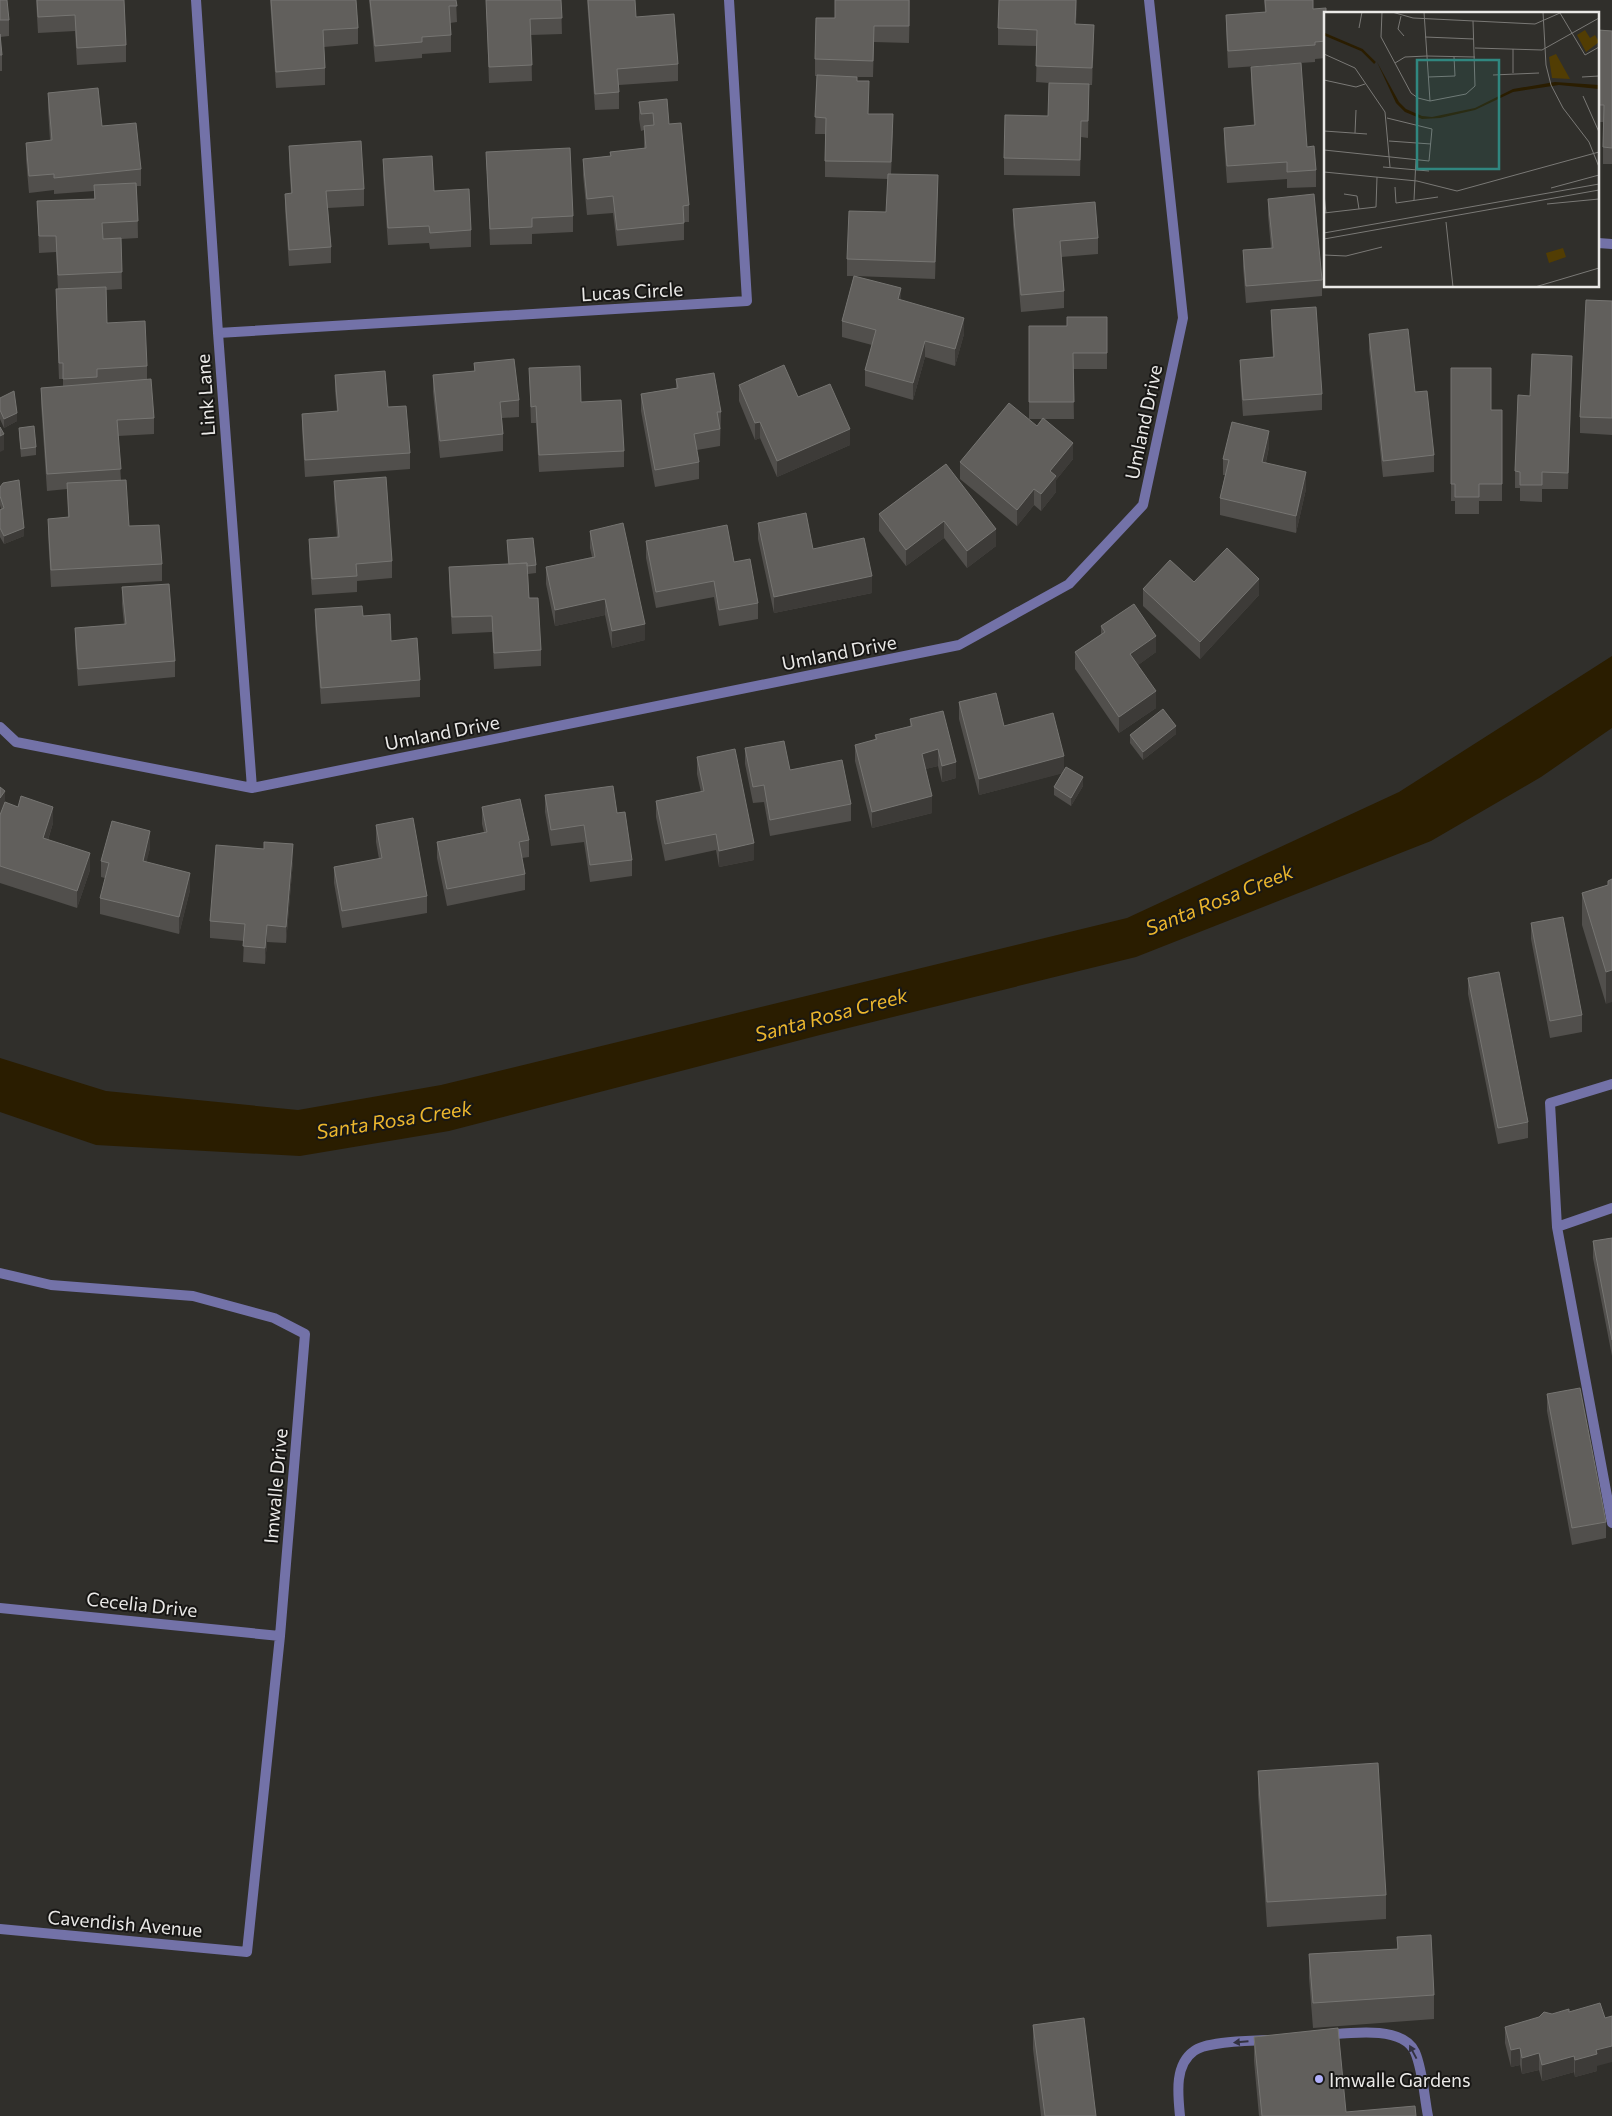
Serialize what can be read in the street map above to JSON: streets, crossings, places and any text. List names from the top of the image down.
{
  "streets": {
    "street": [
      "Lucas Circle",
      "Link Lane",
      "Umland Drive",
      "Imwalle Drive",
      "Cecelia Drive",
      "Cavendish Avenue"
    ]
  },
  "crossings": [
    ["Lucas Circle", "Link Lane"],
    ["Link Lane", "Umland Drive"],
    ["Imwalle Drive", "Cecelia Drive"],
    ["Imwalle Drive", "Cavendish Avenue"]
  ],
  "water": ["Santa Rosa Creek"],
  "places": ["Imwalle Gardens"]
}
